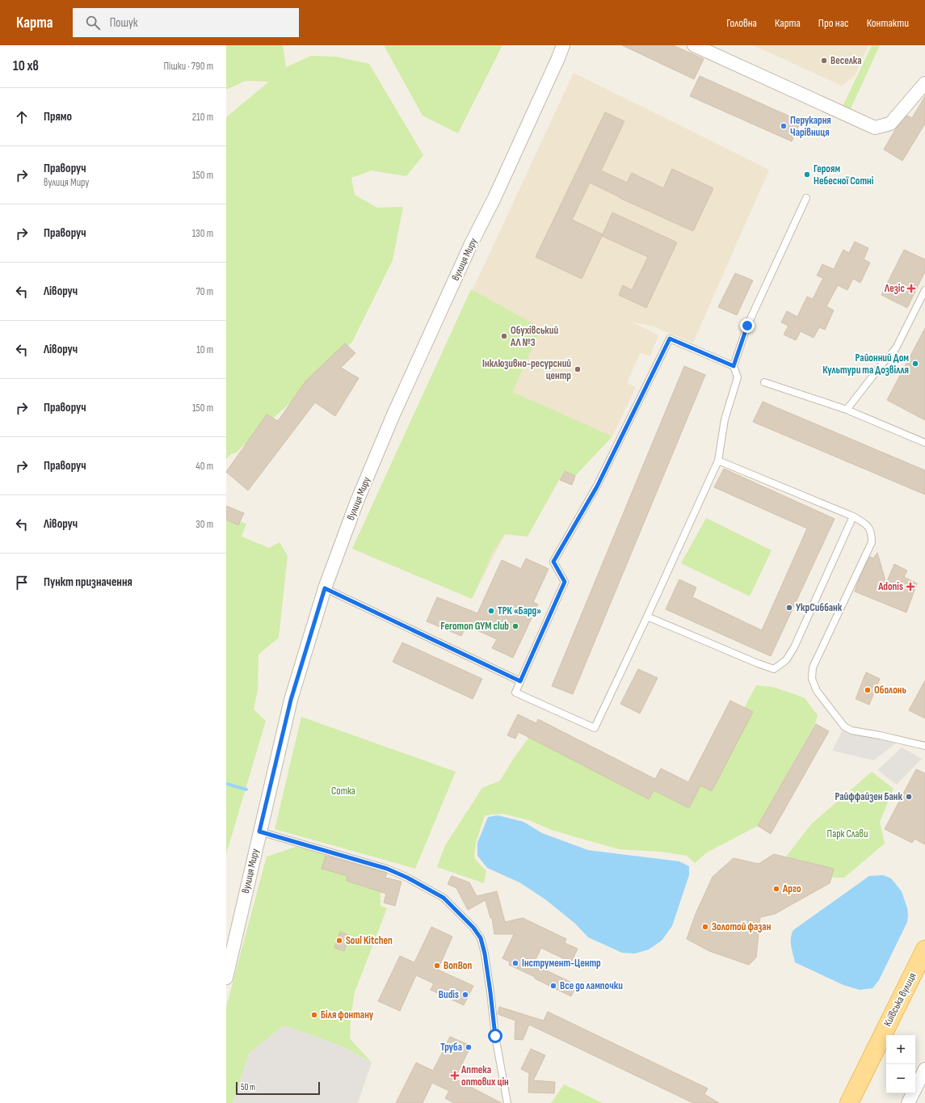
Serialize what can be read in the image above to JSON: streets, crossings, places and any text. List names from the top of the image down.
{
  "streets": {
    "main road": ["Київська вулиця"],
    "street": ["вулиця Миру"]
  },
  "parks": ["Сотка", "Парк Слави"],
  "places": {
    "other": [
      "Веселка",
      "Перукарня Чарівниця",
      "Героям Небесної Сотні",
      "Обухівський АЛ №3",
      "Районний Дом Культури та Дозвілля",
      "Інклюзивно-ресурсний центр",
      "УкрСиббанк",
      "ТРК «Бард»",
      "Feromon GYM club",
      "Оболонь",
      "Райффайзен Банк",
      "Арго",
      "Золотой фазан",
      "Soul Kitchen",
      "Інструмент-Центр",
      "BonBon",
      "Все до лампочки",
      "Budis",
      "Біля фонтану",
      "Труба"
    ],
    "health": ["Лезіс", "Adonis", "Аптека оптових цін"]
  },
  "scale_bar": "50 m",
  "page": {
    "header": "Карта",
    "search": "Пошук",
    "nav": [
      "Головна",
      "Карта",
      "Про нас",
      "Контакти"
    ],
    "heading": ["10 хв", "Пішки · 790 m"],
    "list": [
      ["Прямо", "210 m"],
      ["Праворуч", "вулиця Миру", "150 m"],
      ["Праворуч", "130 m"],
      ["Ліворуч", "70 m"],
      ["Ліворуч", "10 m"],
      ["Праворуч", "150 m"],
      ["Праворуч", "40 m"],
      ["Ліворуч", "30 m"],
      "Пункт призначення"
    ],
    "map_buttons": ["+", "−"],
    "scale": "50 m"
  }
}
